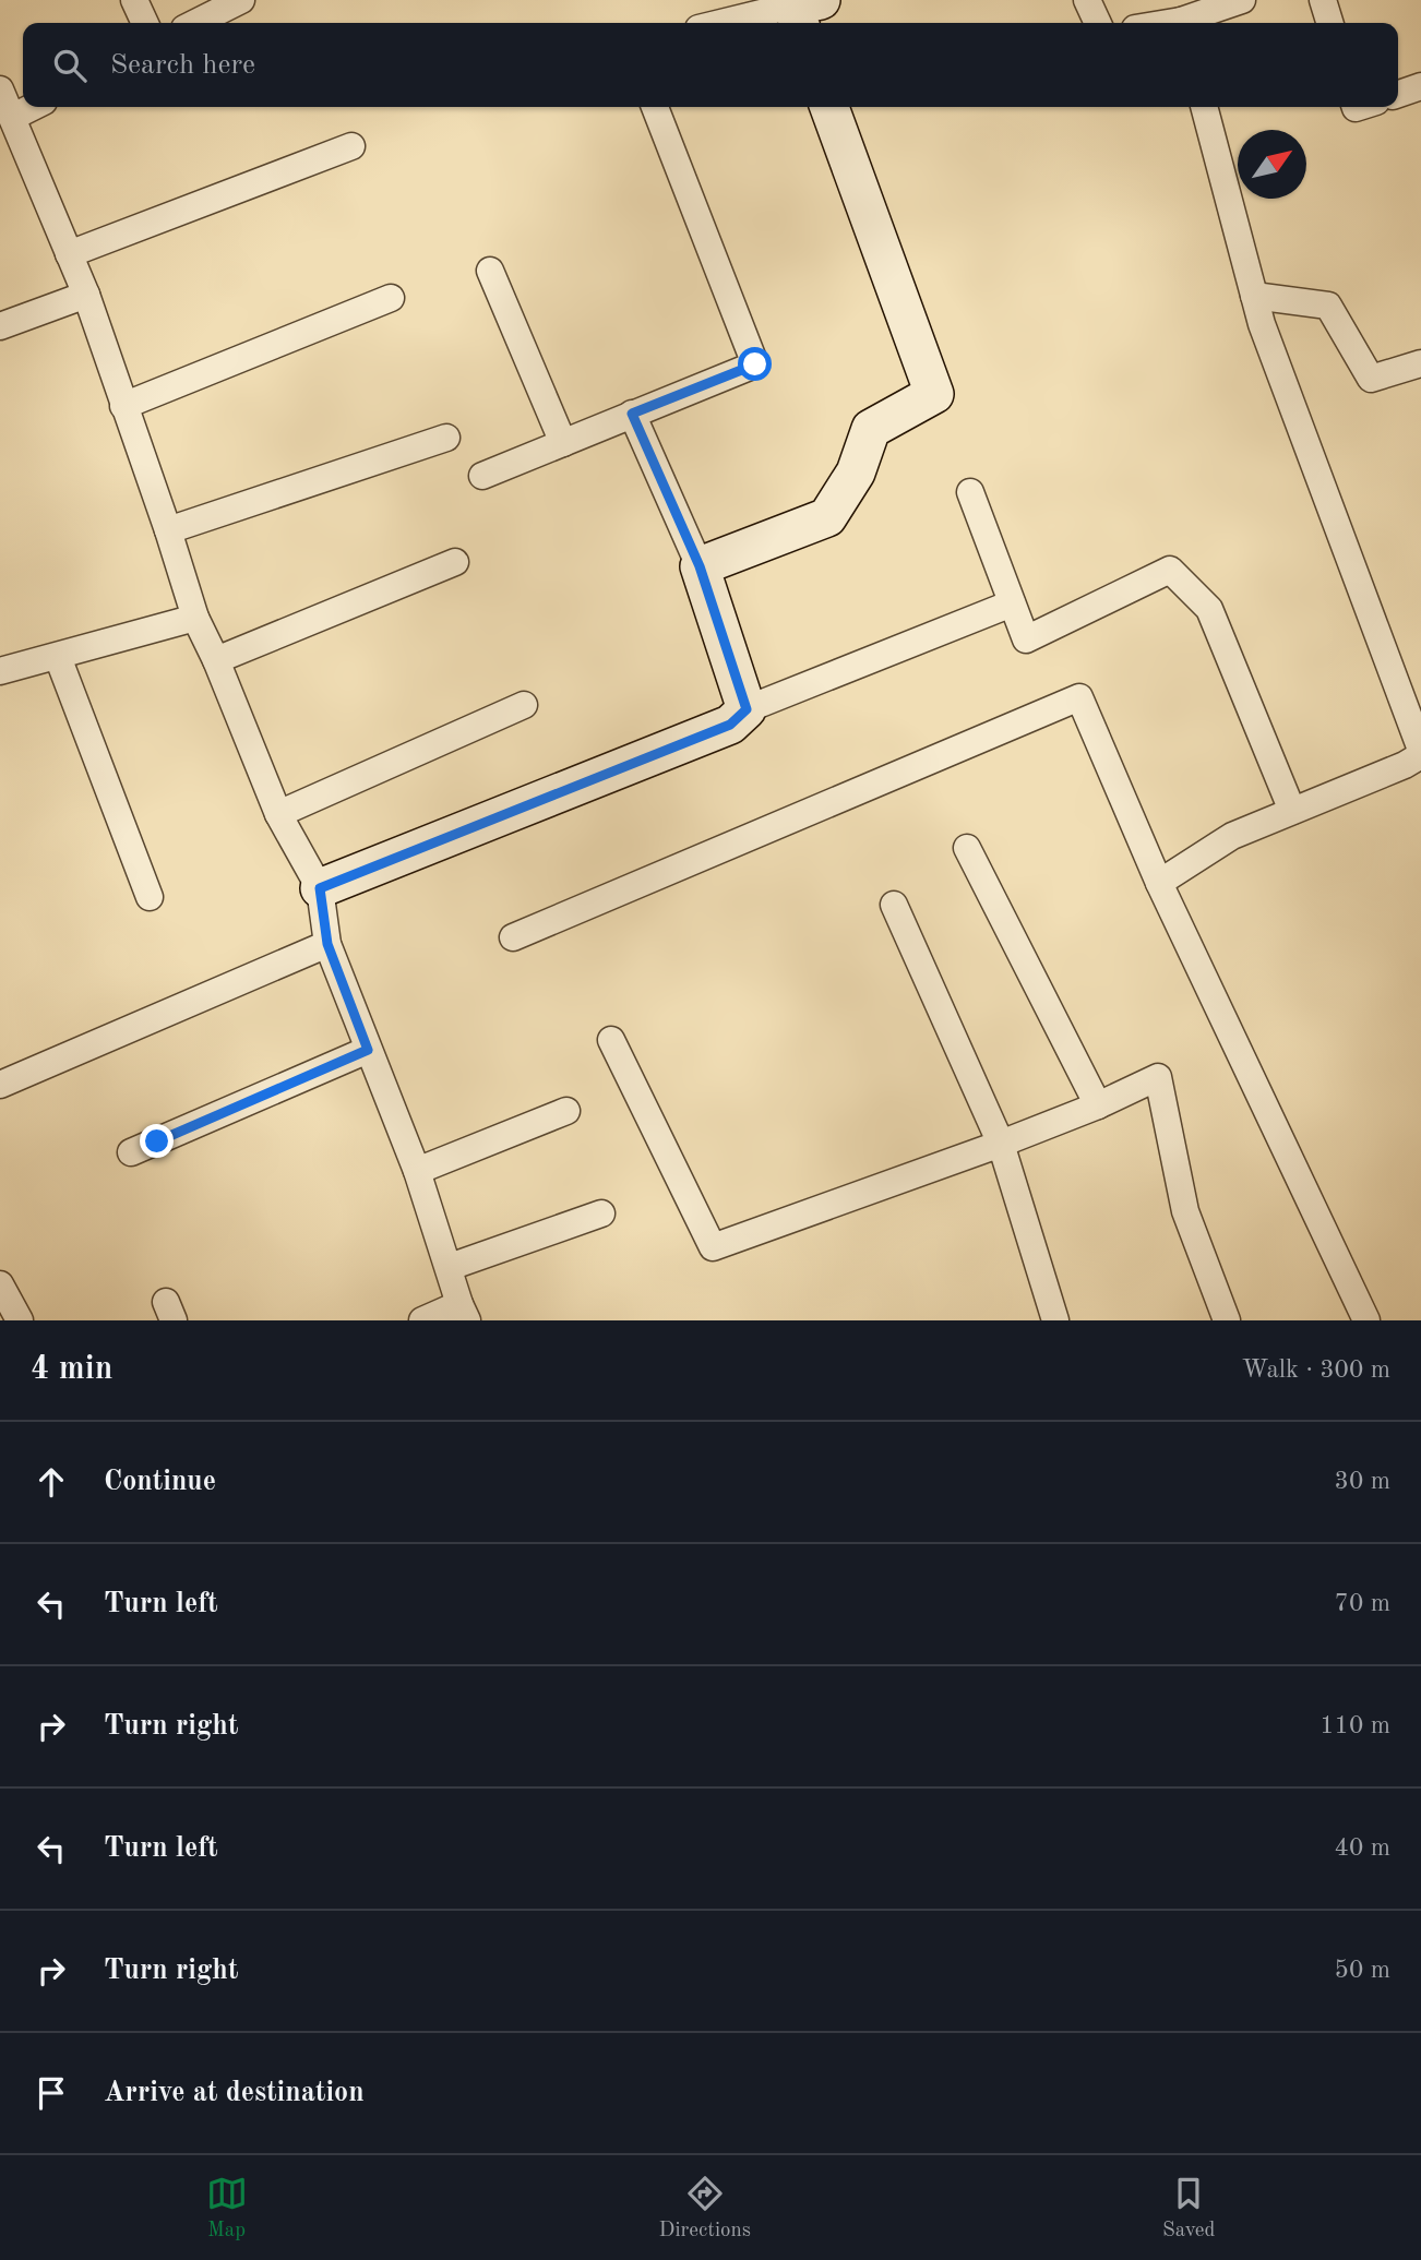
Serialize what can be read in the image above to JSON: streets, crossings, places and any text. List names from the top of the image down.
{
  "north": "top right",
  "page": {
    "search": "Search here",
    "heading": ["4 min", "Walk · 300 m"],
    "list": [
      ["Continue", "30 m"],
      ["Turn left", "70 m"],
      ["Turn right", "110 m"],
      ["Turn left", "40 m"],
      ["Turn right", "50 m"],
      "Arrive at destination"
    ],
    "nav": ["Map", "Directions", "Saved"]
  }
}
